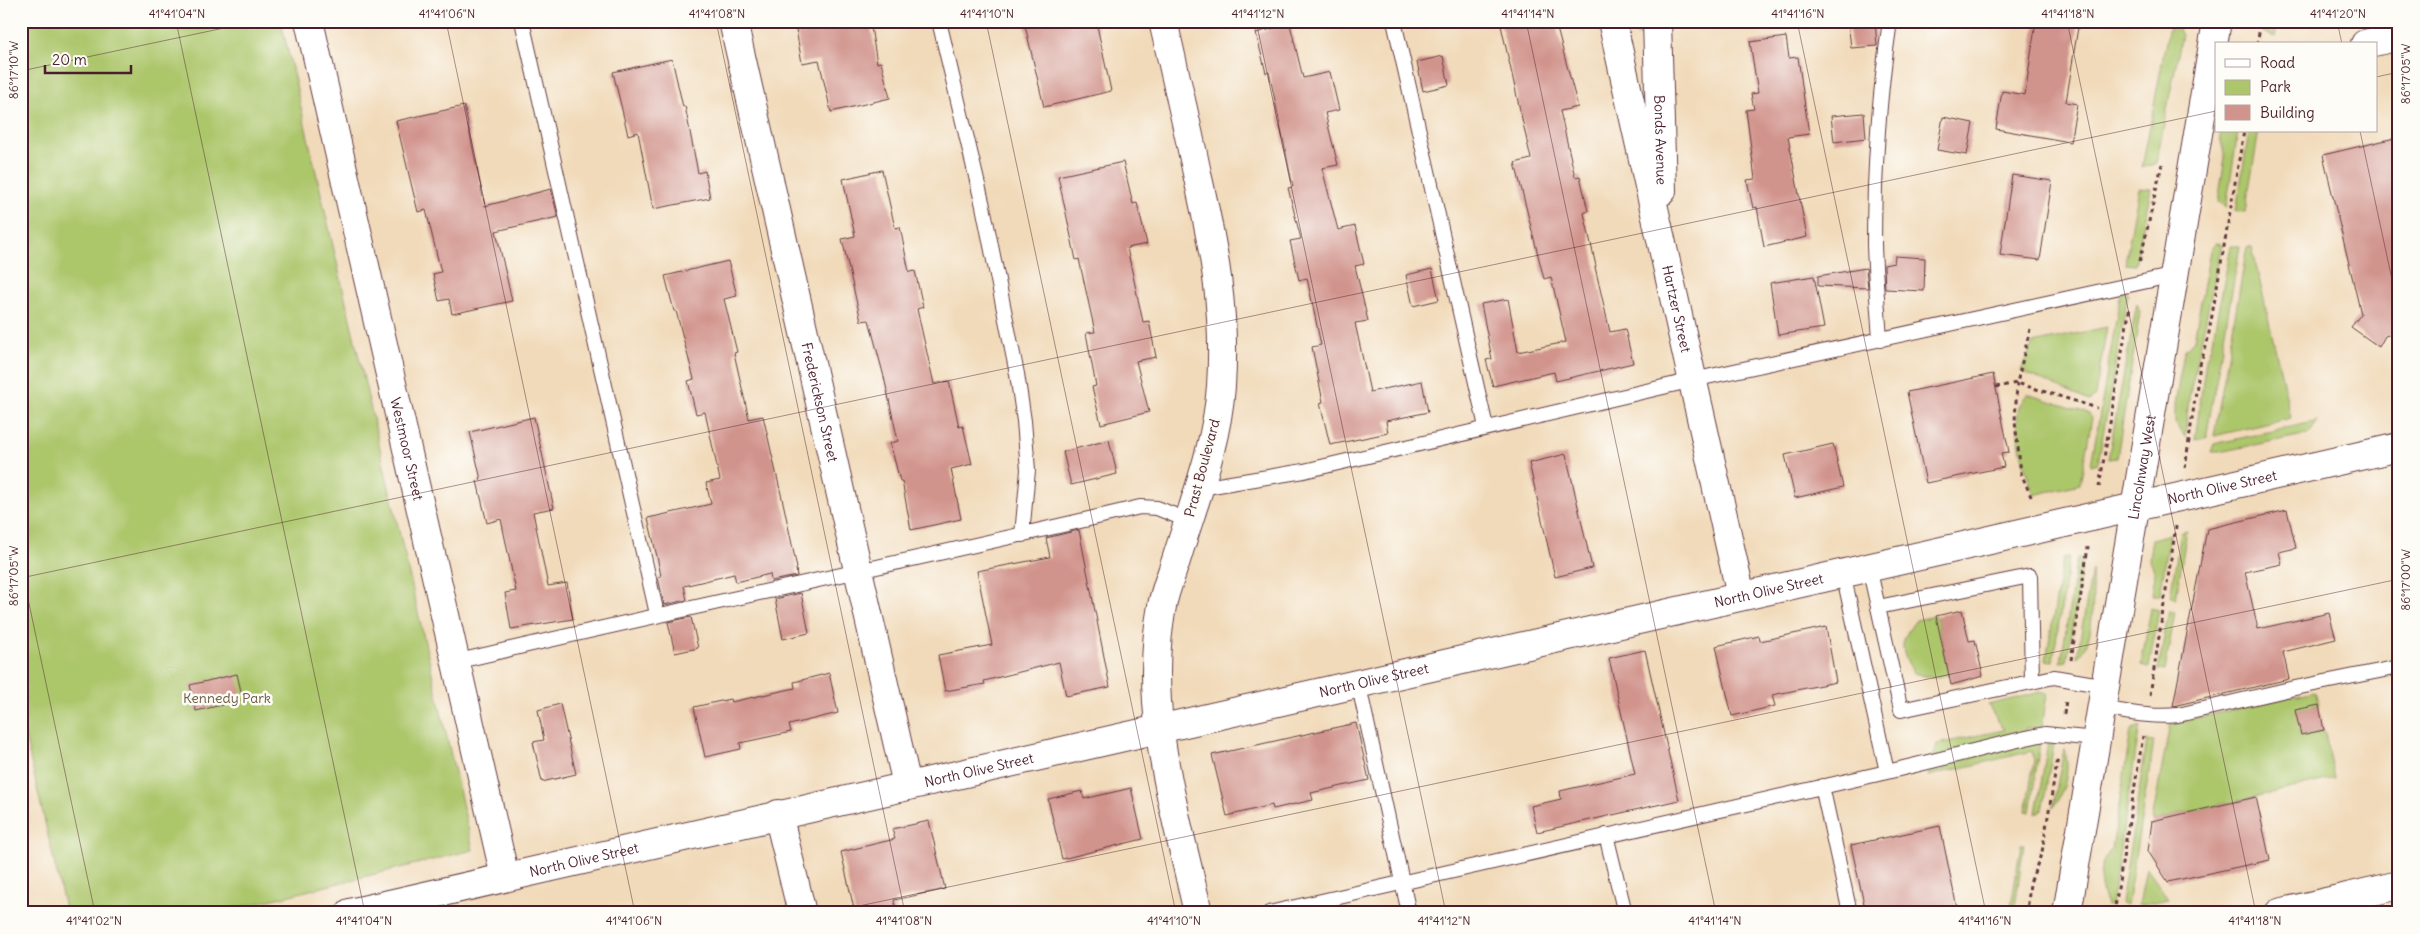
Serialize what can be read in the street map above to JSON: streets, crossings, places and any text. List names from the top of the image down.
{
  "streets": {
    "street": [
      "Bonds Avenue",
      "Hartzer Street",
      "Frederickson Street",
      "Westmoor Street",
      "Lincolnway West",
      "Prast Boulevard",
      "North Olive Street"
    ]
  },
  "crossings": [
    ["Bonds Avenue", "Hartzer Street"],
    ["Hartzer Street", "North Olive Street"],
    ["Frederickson Street", "North Olive Street"],
    ["Westmoor Street", "North Olive Street"],
    ["Lincolnway West", "North Olive Street"],
    ["Prast Boulevard", "North Olive Street"]
  ],
  "parks": ["Kennedy Park"],
  "legend": ["Road", "Park", "Building"],
  "scale_bar": "20 m",
  "coordinates": [
    "41°41'04\"N",
    "41°41'06\"N",
    "41°41'08\"N",
    "41°41'10\"N",
    "41°41'12\"N",
    "41°41'14\"N",
    "41°41'16\"N",
    "41°41'18\"N",
    "41°41'20\"N",
    "86°17'10\"W",
    "86°17'05\"W",
    "86°17'00\"W",
    "41°41'02\"N"
  ]
}
